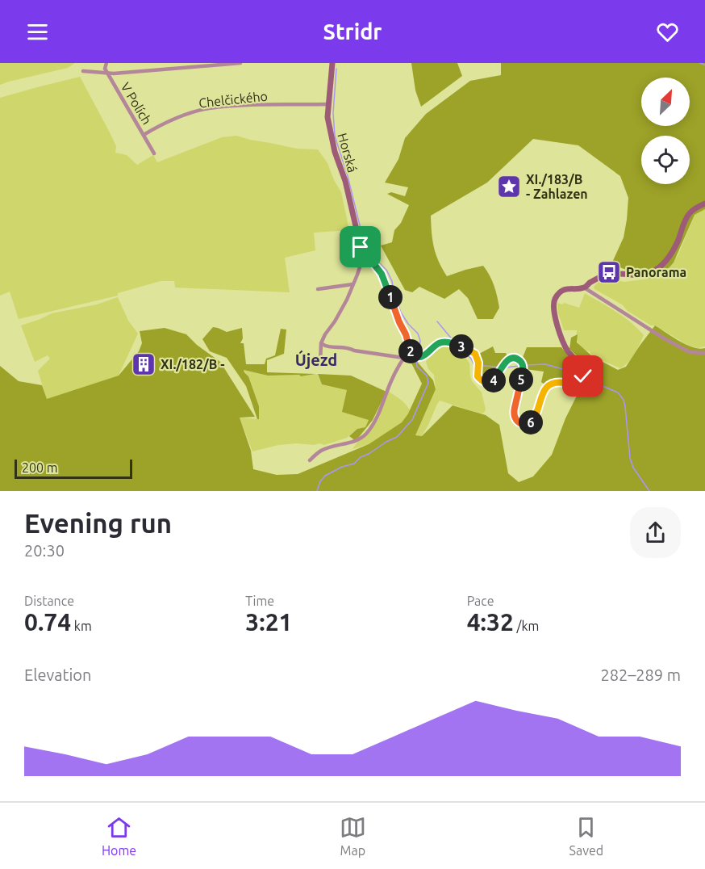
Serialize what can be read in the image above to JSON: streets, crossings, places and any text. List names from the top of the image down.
{
  "streets": {
    "street": ["Chelčického", "V Polích", "Horská"]
  },
  "crossings": [
    ["Chelčického", "V Polích"],
    ["Chelčického", "Horská"]
  ],
  "districts": ["Újezd"],
  "places": {
    "place": ["XI./183/B - Zahlazen"],
    "bus stop": ["Panorama"],
    "building": ["XI./182/B -"]
  },
  "scale_bar": "200 m",
  "north": "top right",
  "page": {
    "header": "Stridr",
    "pins": [
      "1",
      "3",
      "2",
      "5",
      "4",
      "6"
    ],
    "scale": "200 m",
    "heading": ["Evening run", "20:30"],
    "stats": [
      ["Distance", "0.74 km"],
      ["Time", "3:21"],
      ["Pace", "4:32 /km"]
    ],
    "chart": ["Elevation", "282–289 m"],
    "tabs": ["Home", "Map", "Saved"]
  }
}
